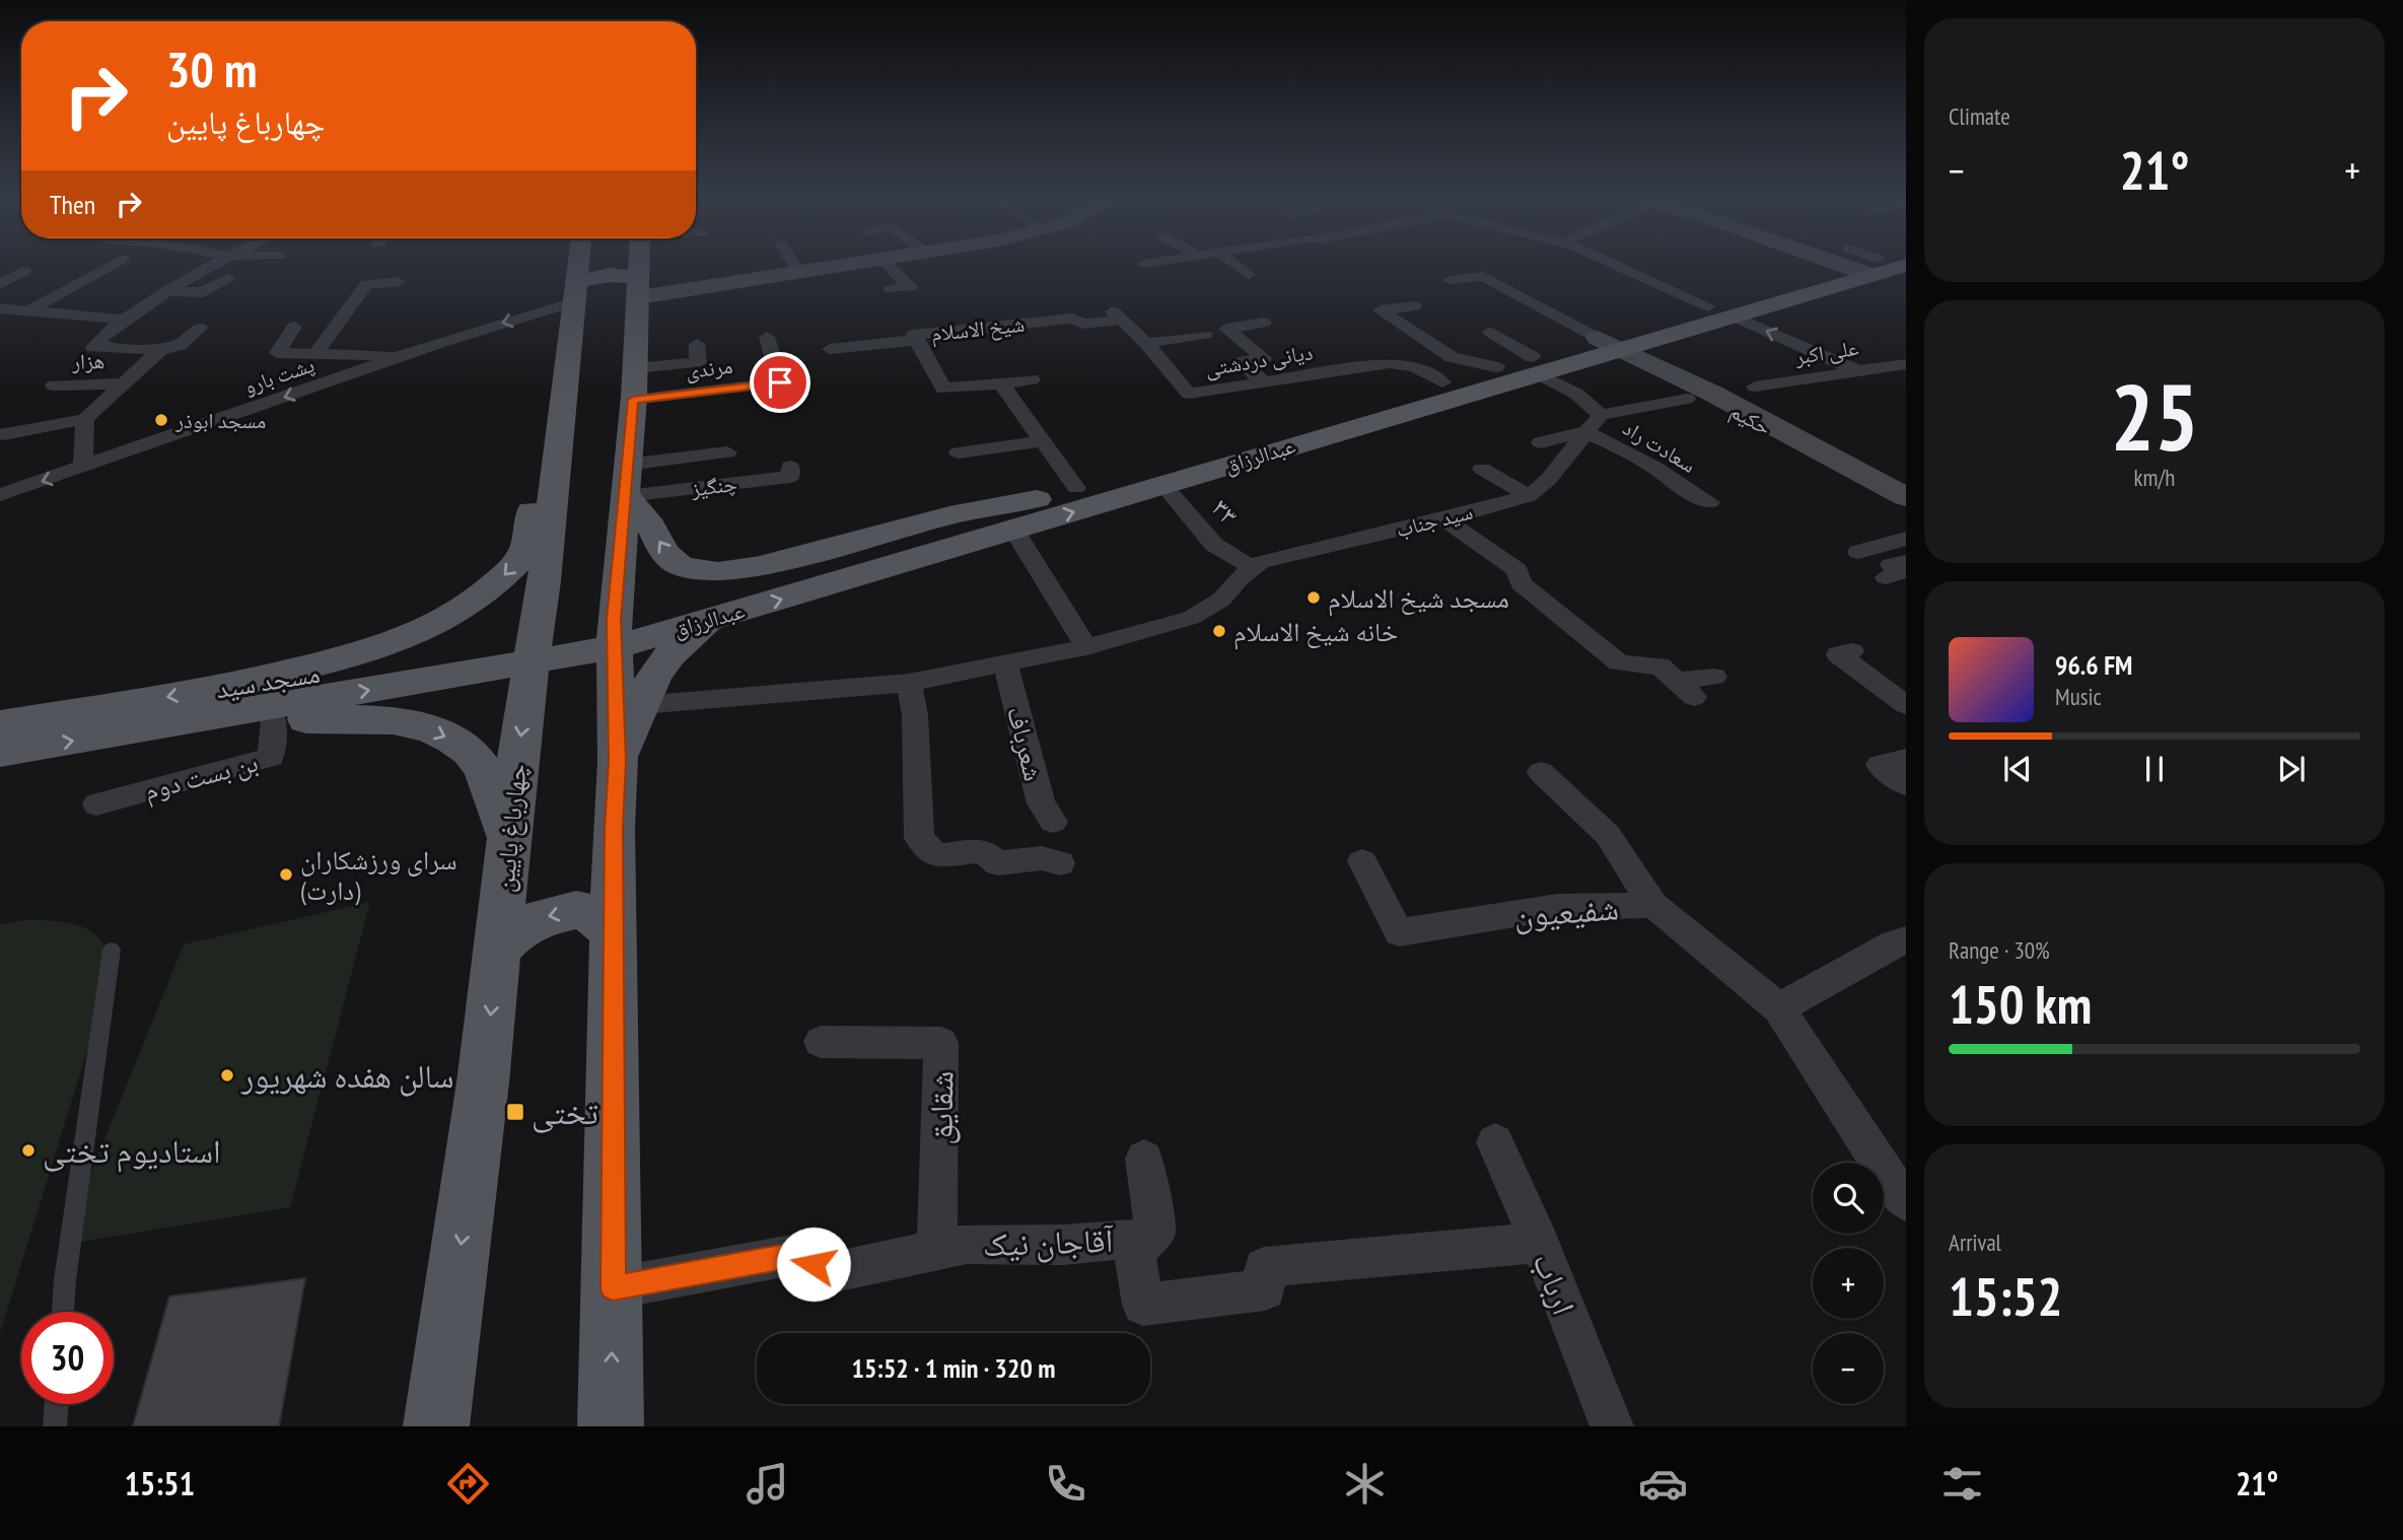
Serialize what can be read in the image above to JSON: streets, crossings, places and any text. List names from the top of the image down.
{
  "streets": {
    "main road": ["عبدالرزاق", "مسجد سید", "چهارباغ پایین"],
    "street": [
      "شیخ الاسلام",
      "علی اکبر",
      "دیانی دردشتی",
      "هزار",
      "مرندی",
      "پشت بارو",
      "حکیم",
      "سعادت راد",
      "چنگیز",
      "۳۳",
      "سید جناب",
      "شعرباف",
      "بن بست دوم",
      "شفیعیون",
      "شقایق",
      "آقاجان نیک",
      "ارباب"
    ]
  },
  "crossings": [
    ["شیخ الاسلام", "دیانی دردشتی"],
    ["دیانی دردشتی", "عبدالرزاق"],
    ["پشت بارو", "چهارباغ پایین"],
    ["حکیم", "عبدالرزاق"],
    ["سعادت راد", "سید جناب"],
    ["عبدالرزاق", "۳۳"],
    ["۳۳", "سید جناب"],
    ["مسجد سید", "چهارباغ پایین"],
    ["شقایق", "آقاجان نیک"],
    ["آقاجان نیک", "ارباب"]
  ],
  "places": {
    "other": [
      "مسجد ابوذر",
      "مسجد شیخ الاسلام",
      "خانه شیخ الاسلام",
      "سرای ورزشکاران (دارت)",
      "سالن هفده شهریور",
      "استادیوم تختی"
    ],
    "transit": ["تختی"]
  },
  "page": {
    "tile": [
      "Climate",
      ["25", "km/h"],
      ["Range · 30%", "150 km"],
      ["Arrival", "15:52"]
    ],
    "turn": ["30 m", "چهارباغ پایین"],
    "heat": ["−", "21°", "+"],
    "then": "Then",
    "song": ["96.6 FM", "Music"],
    "map_buttons": ["+", "−"],
    "limit": "30",
    "trip": "15:52 · 1 min · 320 m",
    "tabs": ["15:51", "21°"]
  }
}
